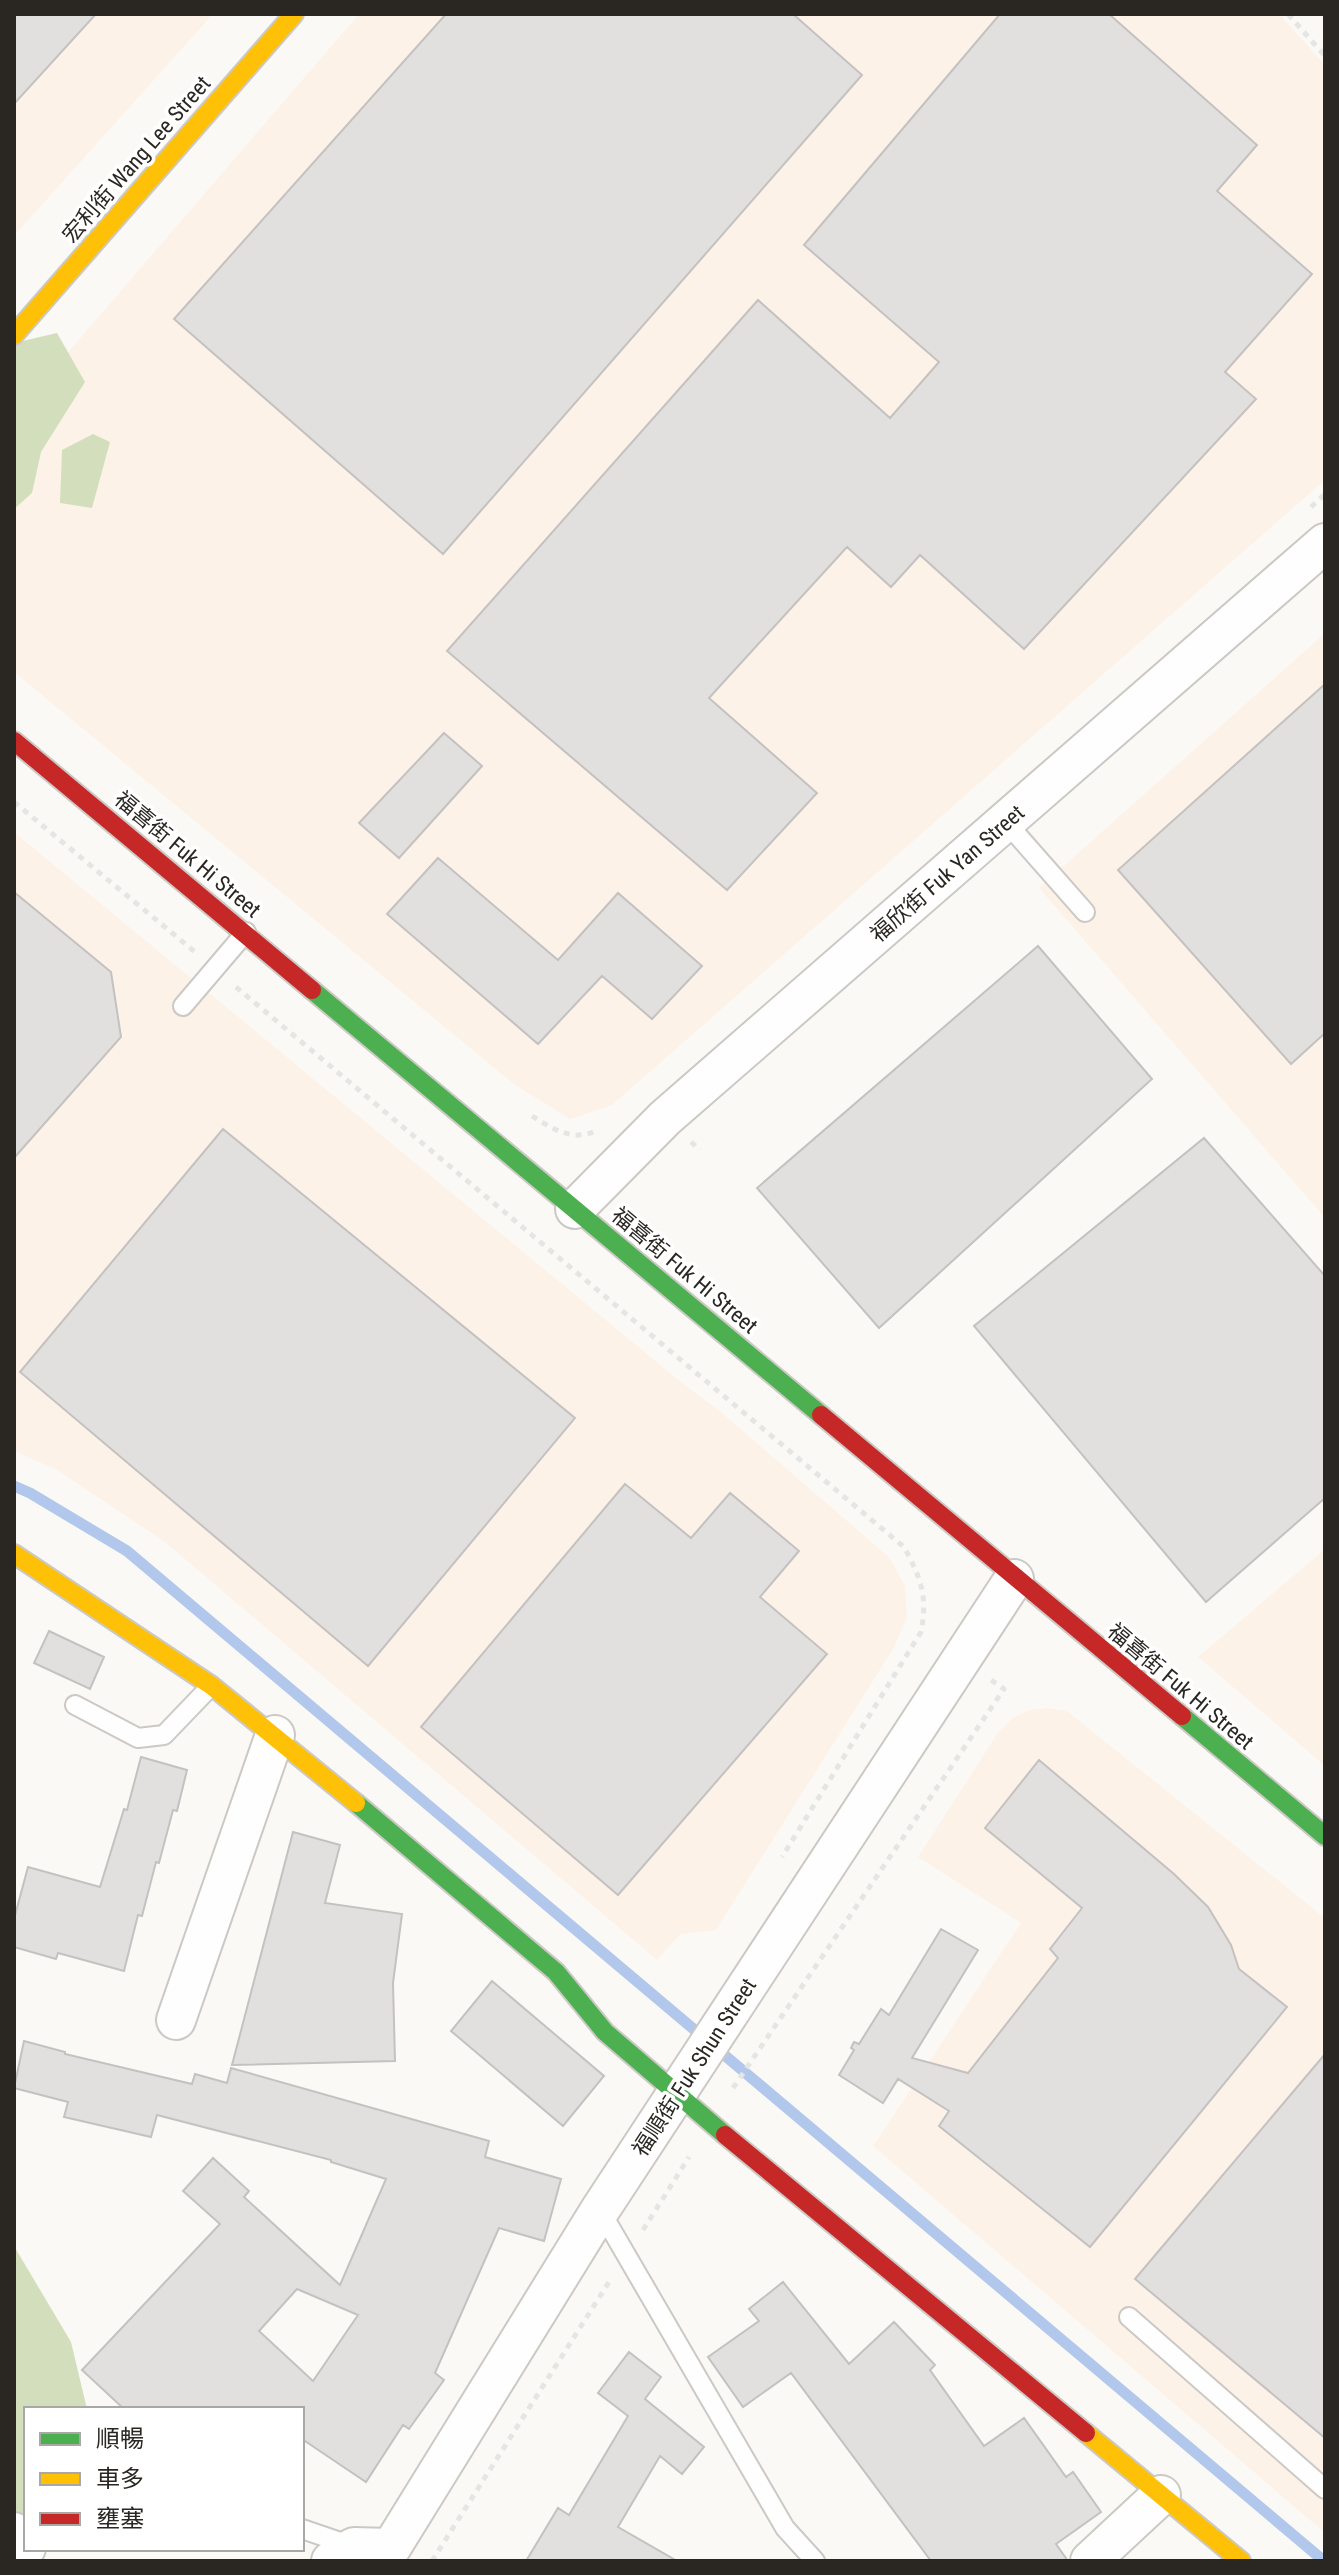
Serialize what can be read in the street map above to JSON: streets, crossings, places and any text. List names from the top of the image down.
{
  "streets": {
    "street": [
      "宏利街 Wang Lee Street",
      "福喜街 Fuk Hi Street",
      "福欣街 Fuk Yan Street",
      "福順街 Fuk Shun Street"
    ]
  },
  "crossings": [
    ["福喜街 Fuk Hi Street", "福欣街 Fuk Yan Street"],
    ["福喜街 Fuk Hi Street", "福順街 Fuk Shun Street"]
  ],
  "legend": ["順暢", "車多", "壅塞"]
}
